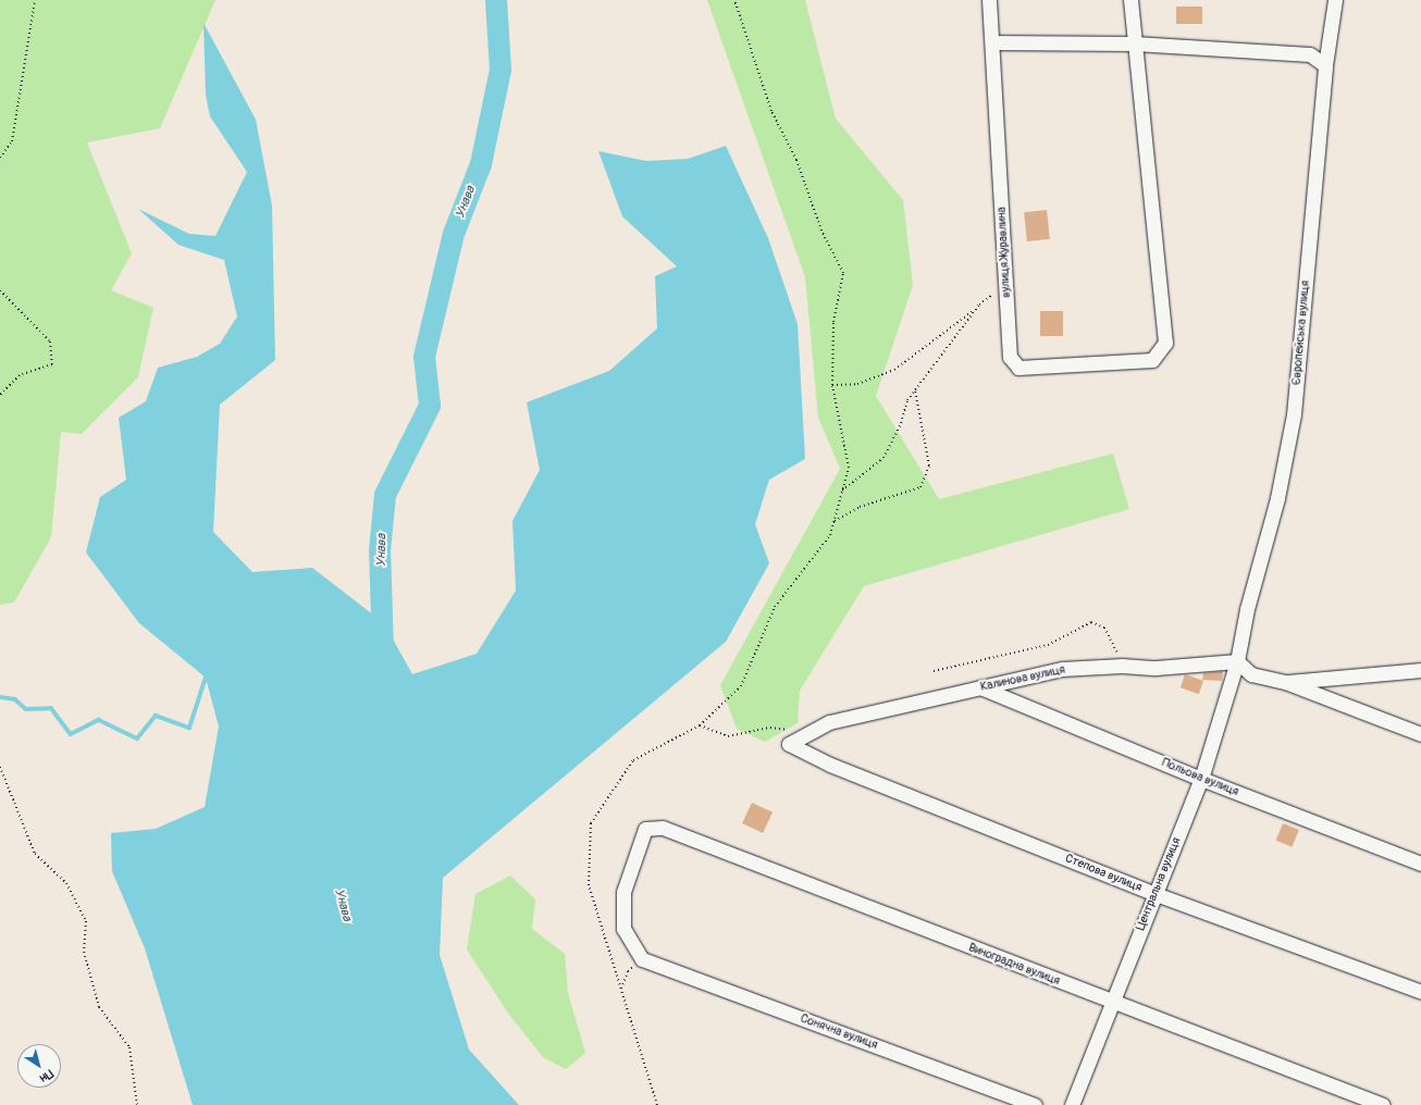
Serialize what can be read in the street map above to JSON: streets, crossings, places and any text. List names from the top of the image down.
{
  "streets": {
    "street": [
      "вулиця Журавлина",
      "Європейська вулиця",
      "Калинова вулиця",
      "Польова вулиця",
      "Степова вулиця",
      "Центральна вулиця",
      "Виноградна вулиця",
      "Сонячна вулиця"
    ]
  },
  "crossings": [
    ["Європейська вулиця", "Калинова вулиця"],
    ["Європейська вулиця", "Центральна вулиця"],
    ["Калинова вулиця", "Польова вулиця"],
    ["Калинова вулиця", "Степова вулиця"],
    ["Калинова вулиця", "Центральна вулиця"],
    ["Польова вулиця", "Центральна вулиця"],
    ["Степова вулиця", "Центральна вулиця"],
    ["Центральна вулиця", "Виноградна вулиця"],
    ["Виноградна вулиця", "Сонячна вулиця"]
  ],
  "water": ["Унава"],
  "north": "bottom right"
}
